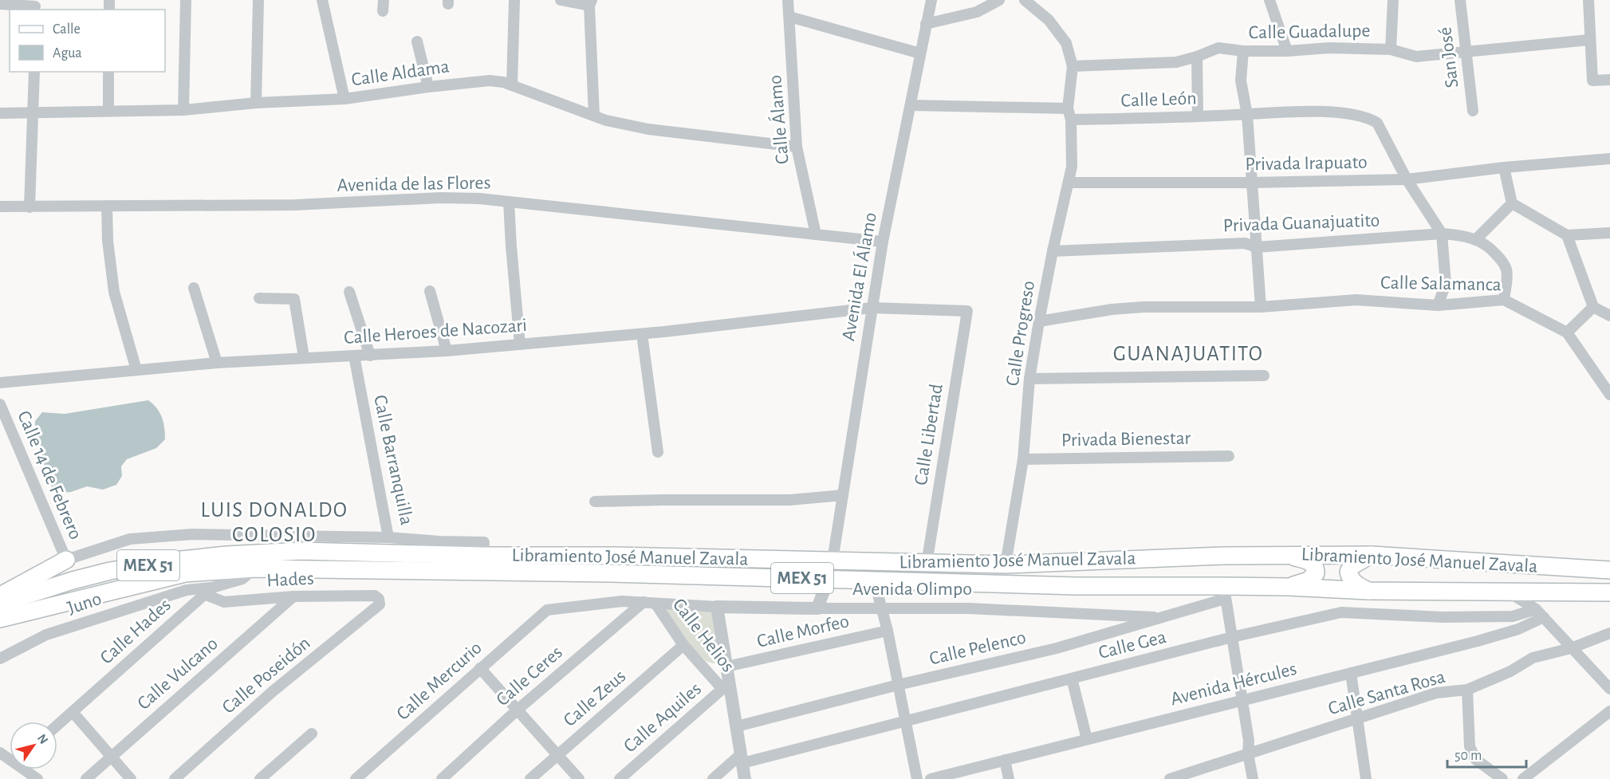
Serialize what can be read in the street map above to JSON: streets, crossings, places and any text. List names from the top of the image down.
{
  "streets": {
    "main road": ["Libramiento José Manuel Zavala", "MEX 51"],
    "street": [
      "Calle Guadalupe",
      "San José",
      "Calle Aldama",
      "Calle León",
      "Calle Álamo",
      "Privada Irapuato",
      "Avenida de las Flores",
      "Privada Guanajuatito",
      "Avenida El Álamo",
      "Calle Salamanca",
      "Calle Heroes de Nacozari",
      "Calle Progreso",
      "Calle Libertad",
      "Privada Bienestar",
      "Calle Barranquilla",
      "Calle 14 de Febrero",
      "Hades",
      "Avenida Olimpo",
      "Juno",
      "Calle Hades",
      "Calle Morfeo",
      "Calle Helios",
      "Calle Gea",
      "Calle Pelenco",
      "Calle Vulcano",
      "Calle Poseidón",
      "Calle Ceres",
      "Calle Mercurio",
      "Avenida Hércules",
      "Calle Santa Rosa",
      "Calle Zeus",
      "Calle Aquiles"
    ]
  },
  "crossings": [
    ["Calle Guadalupe", "San José"],
    ["Calle Aldama", "Calle Álamo"],
    ["Calle León", "Privada Irapuato"],
    ["Calle León", "Calle Progreso"],
    ["Calle Álamo", "Avenida de las Flores"],
    ["Privada Irapuato", "Calle Progreso"],
    ["Avenida de las Flores", "Avenida El Álamo"],
    ["Privada Guanajuatito", "Calle Salamanca"],
    ["Privada Guanajuatito", "Calle Progreso"],
    ["Avenida El Álamo", "Calle Heroes de Nacozari"],
    ["Avenida El Álamo", "Libramiento José Manuel Zavala"],
    ["Calle Salamanca", "Calle Progreso"],
    ["Calle Heroes de Nacozari", "Calle Libertad"],
    ["Calle Heroes de Nacozari", "Calle Barranquilla"],
    ["Calle Progreso", "Privada Bienestar"],
    ["Calle Progreso", "Libramiento José Manuel Zavala"],
    ["Calle Libertad", "Libramiento José Manuel Zavala"],
    ["Calle Barranquilla", "Libramiento José Manuel Zavala"],
    ["Libramiento José Manuel Zavala", "Calle Hades"],
    ["Libramiento José Manuel Zavala", "Calle Pelenco"],
    ["Hades", "Juno"],
    ["Hades", "Calle Hades"],
    ["Hades", "Calle Vulcano"],
    ["Hades", "Calle Poseidón"],
    ["Avenida Olimpo", "Calle Helios"],
    ["Avenida Olimpo", "Calle Pelenco"],
    ["Avenida Olimpo", "Calle Ceres"],
    ["Avenida Olimpo", "Calle Mercurio"],
    ["Juno", "Calle Hades"],
    ["Calle Helios", "Calle Zeus"],
    ["Calle Helios", "Calle Aquiles"],
    ["Calle Gea", "Avenida Hércules"]
  ],
  "districts": ["GUANAJUATITO", "LUIS DONALDO COLOSIO"],
  "legend": ["Calle", "Agua"],
  "scale_bar": "50 m",
  "north": "top right"
}
